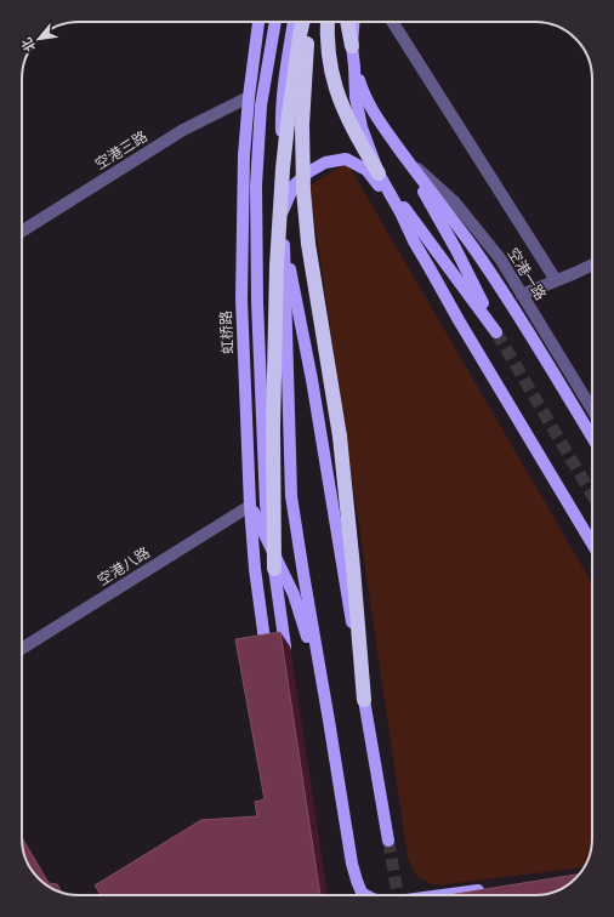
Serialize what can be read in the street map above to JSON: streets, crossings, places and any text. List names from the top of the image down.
{
  "streets": {
    "main road": ["虹桥路"],
    "street": ["空港三路", "空港一路", "空港八路"]
  },
  "crossings": [
    ["空港三路", "虹桥路"],
    ["虹桥路", "空港八路"]
  ],
  "north": "bottom left"
}
